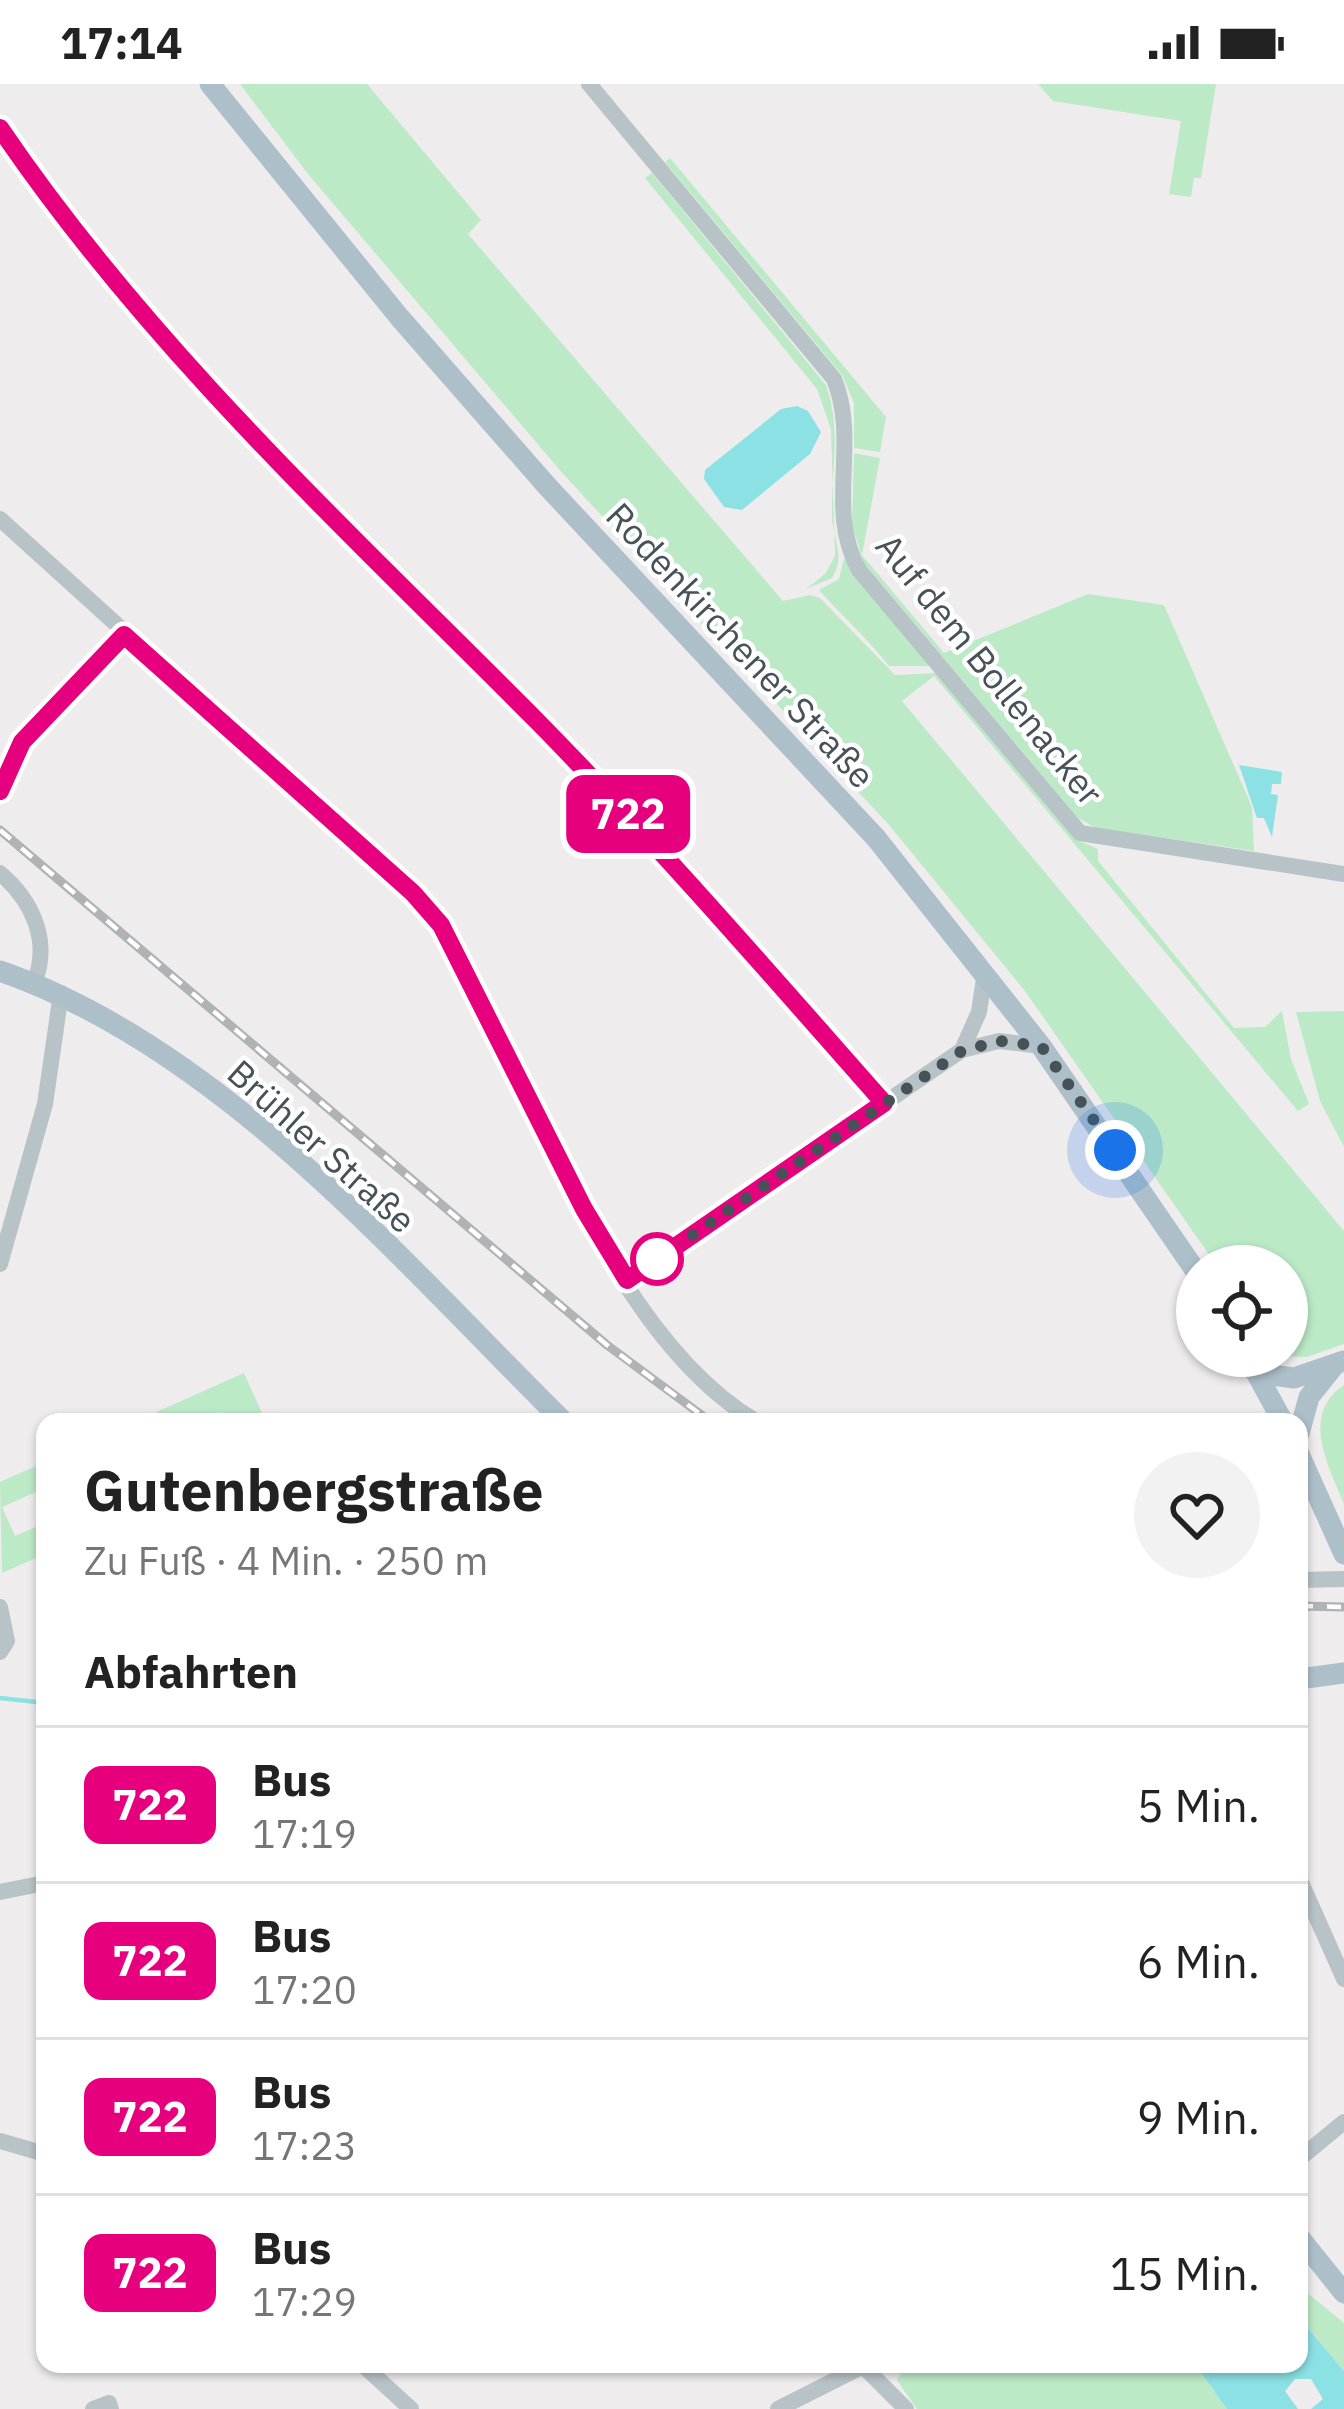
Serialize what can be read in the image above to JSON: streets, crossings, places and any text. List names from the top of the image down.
{
  "streets": {
    "main road": ["Rodenkirchener Straße", "Brühler Straße"],
    "street": ["Auf dem Bollenacker"]
  },
  "lines": ["bus line 722"],
  "page": {
    "status": "17:14",
    "on_map": "722",
    "heading": [
      ["Gutenbergstraße", "Zu Fuß · 4 Min. · 250 m"],
      "Abfahrten"
    ],
    "list": [
      {
        "mark": "722",
        "name": "Bus",
        "note": "17:19",
        "value": "5 Min."
      },
      {
        "mark": "722",
        "name": "Bus",
        "note": "17:20",
        "value": "6 Min."
      },
      {
        "mark": "722",
        "name": "Bus",
        "note": "17:23",
        "value": "9 Min."
      },
      {
        "mark": "722",
        "name": "Bus",
        "note": "17:29",
        "value": "15 Min."
      }
    ]
  }
}
